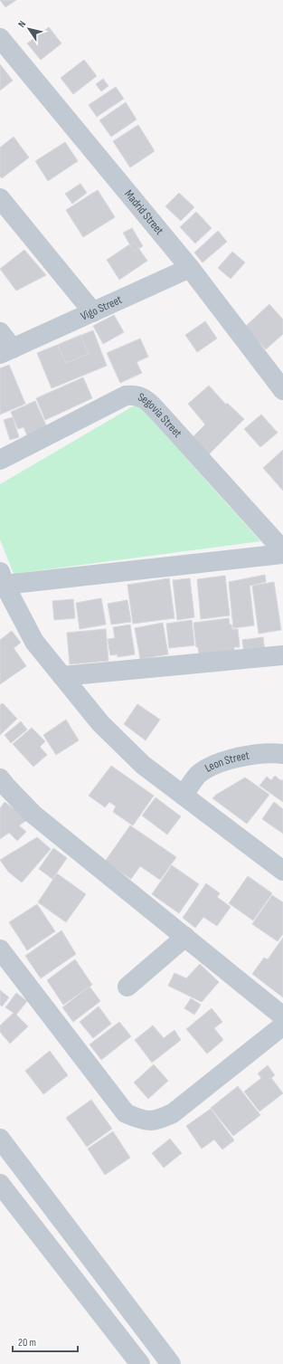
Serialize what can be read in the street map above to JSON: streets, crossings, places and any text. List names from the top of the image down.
{
  "streets": {
    "street": [
      "Madrid Street",
      "Vigo Street",
      "Segovia Street",
      "Leon Street"
    ]
  },
  "crossings": [
    ["Madrid Street", "Vigo Street"]
  ],
  "scale_bar": "20 m",
  "north": "top left"
}
